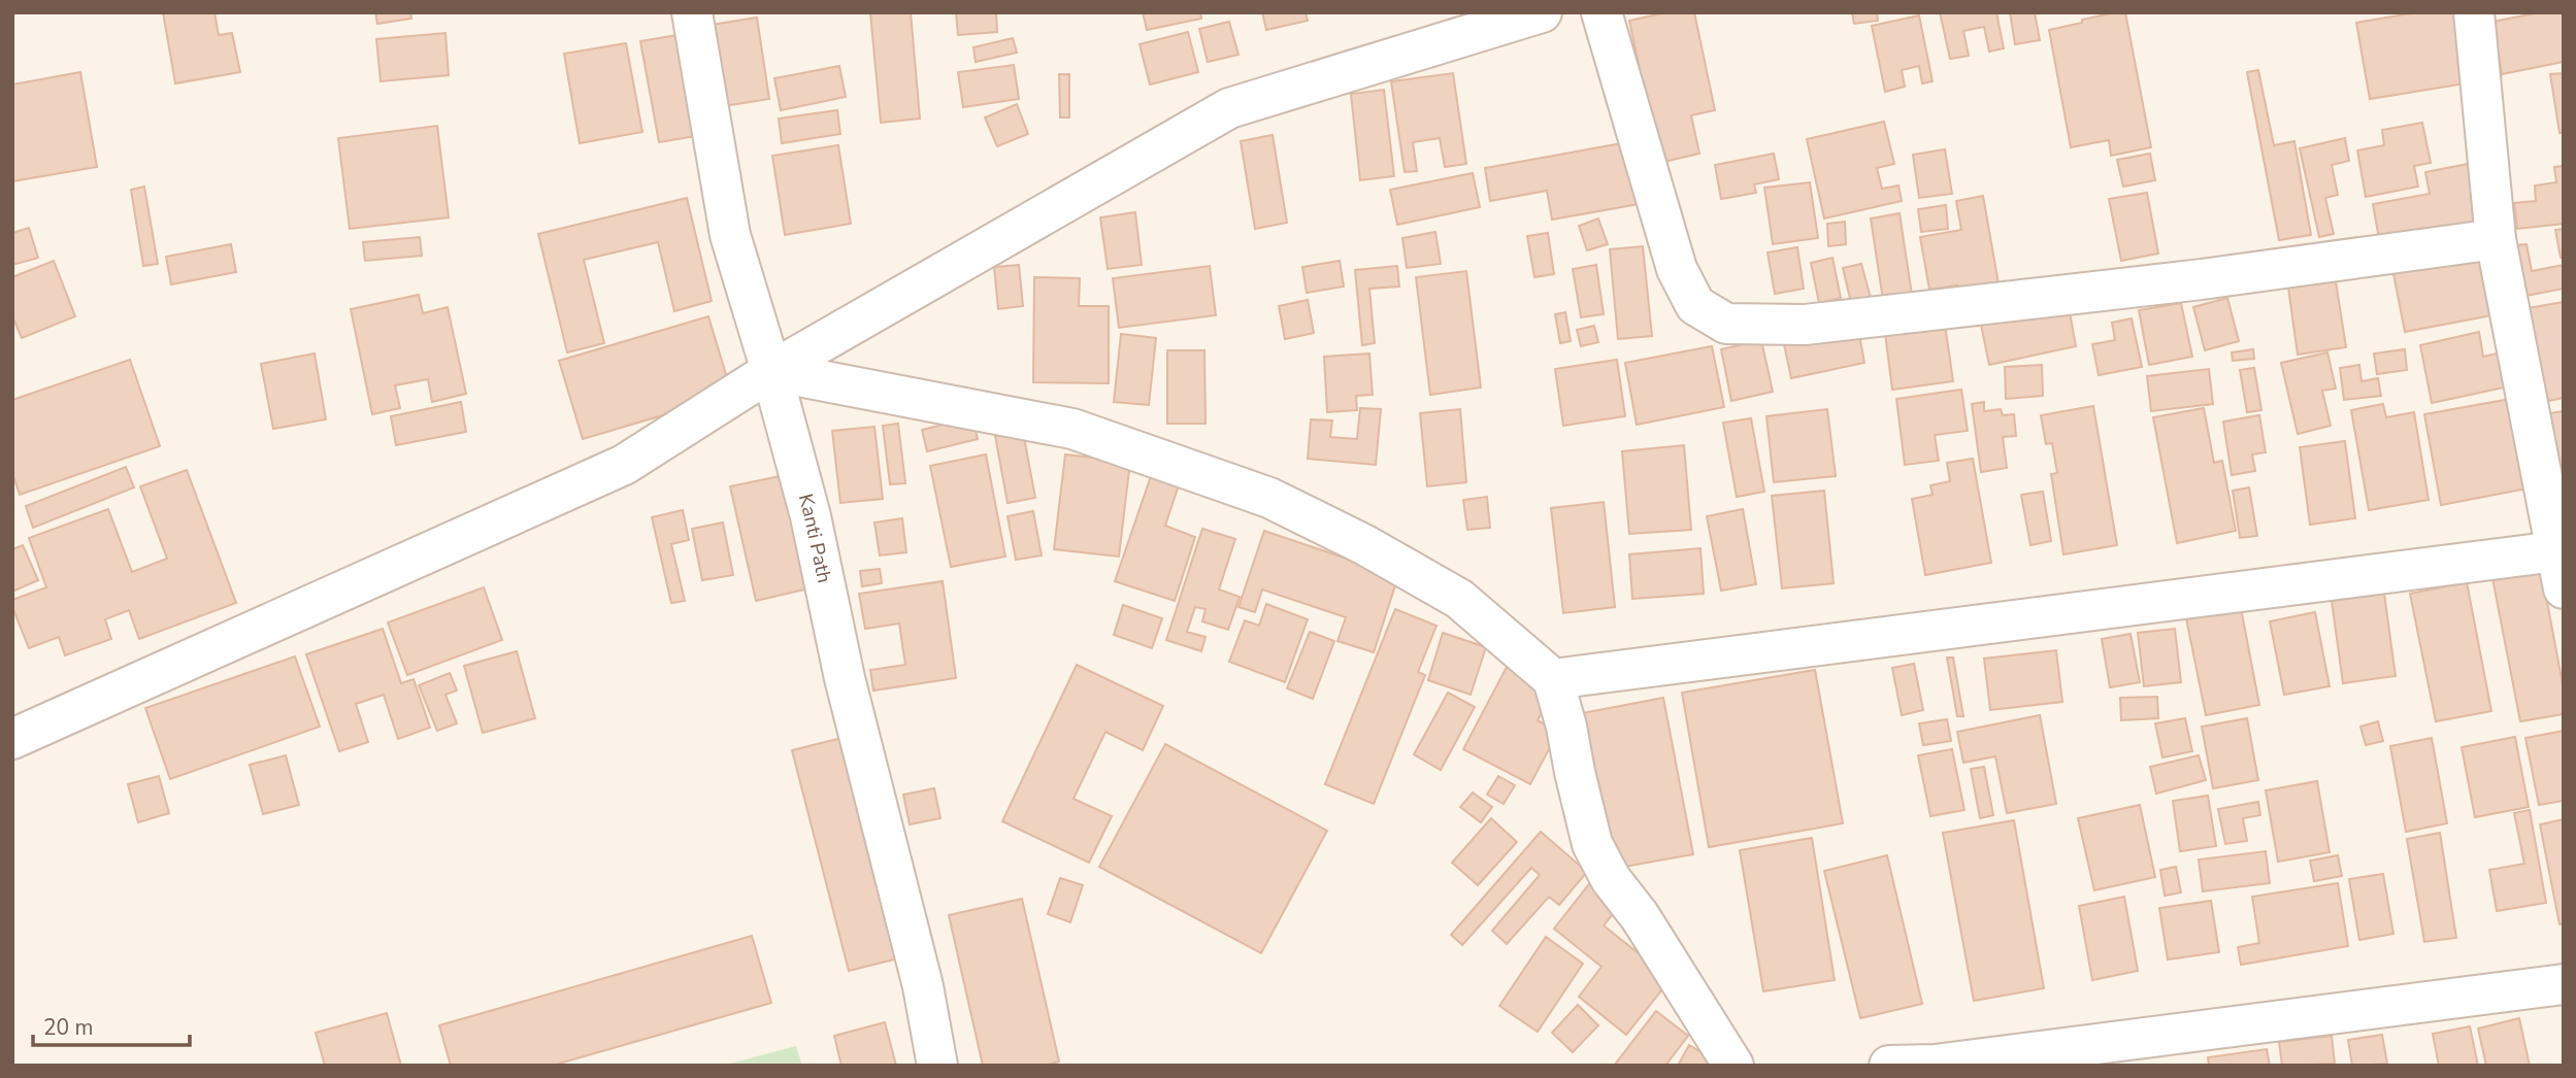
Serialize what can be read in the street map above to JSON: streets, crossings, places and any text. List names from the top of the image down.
{
  "streets": {
    "street": ["Kanti Path"]
  },
  "scale_bar": "20 m"
}
